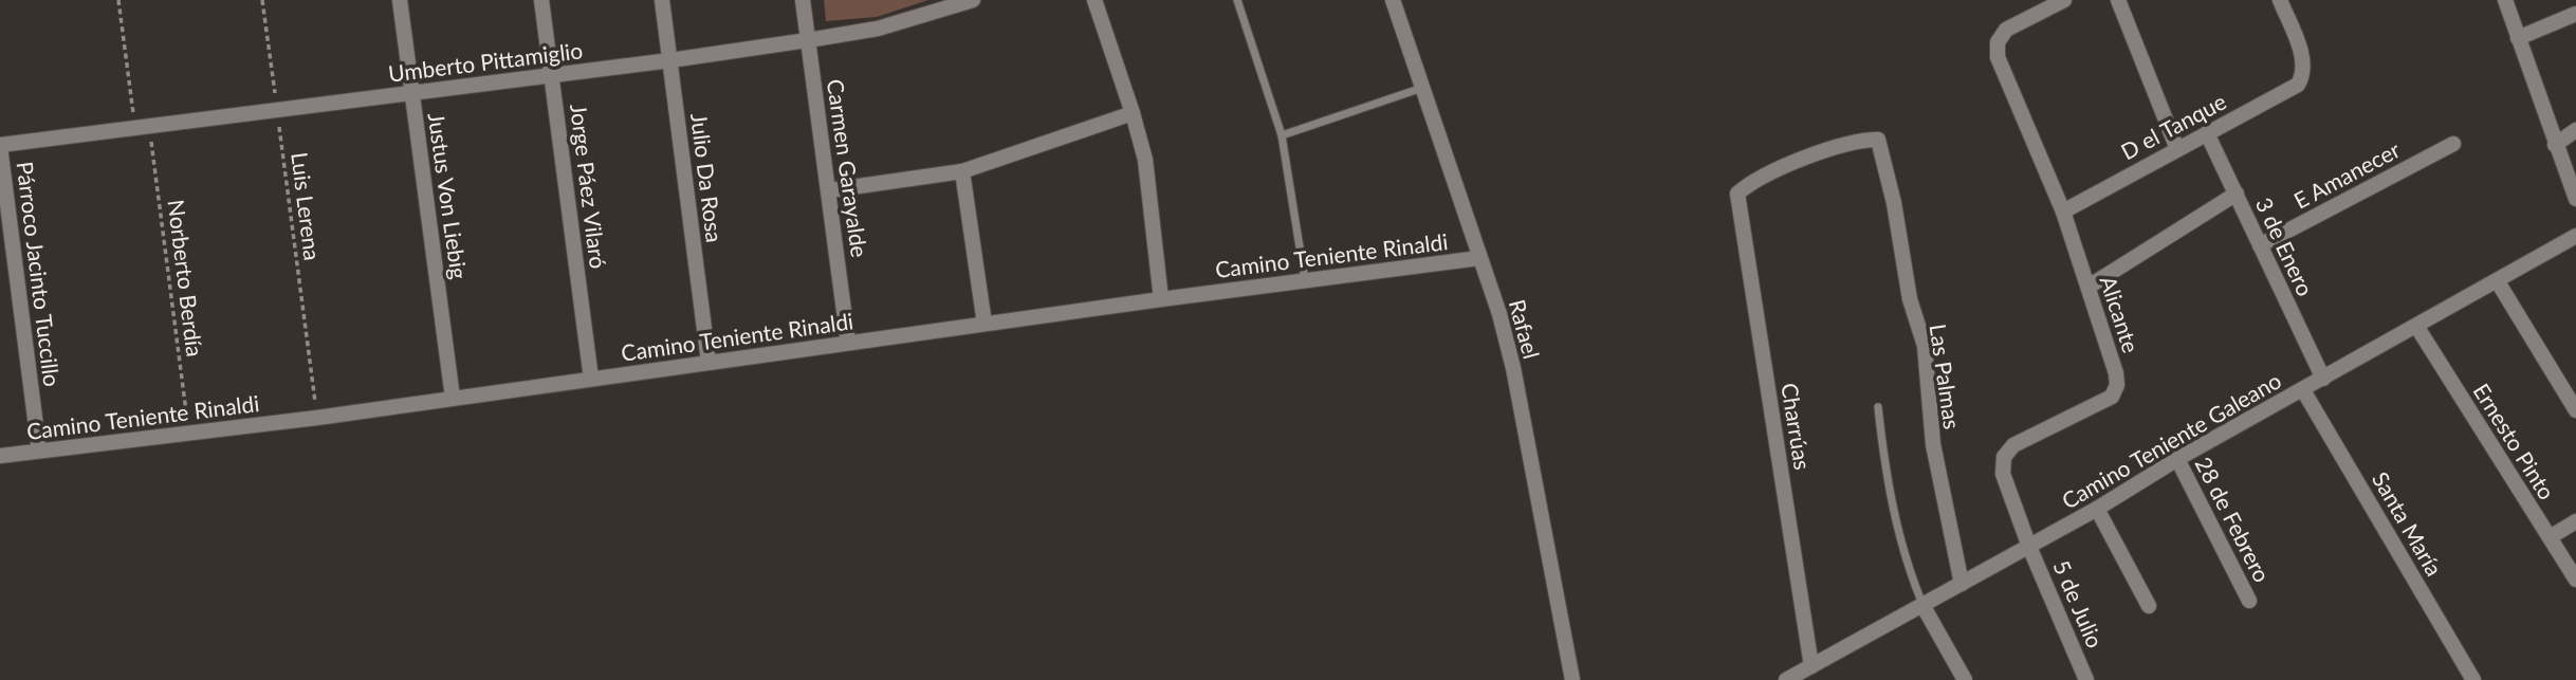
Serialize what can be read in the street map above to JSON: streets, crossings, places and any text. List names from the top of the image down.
{
  "streets": {
    "street": [
      "Umberto Pittamiglio",
      "D el Tanque",
      "Carmen Garayalde",
      "E Amanecer",
      "Julio Da Rosa",
      "Jorge Páez Vilaró",
      "Justus Von Liebig",
      "3 de Enero",
      "Camino Teniente Rinaldi",
      "Párroco Jacinto Tuccillo",
      "Alicante",
      "Rafael",
      "Las Palmas",
      "Charrúas",
      "Camino Teniente Galeano",
      "Ernesto Pinto",
      "28 de Febrero",
      "Santa María",
      "5 de Julio"
    ],
    "path": ["Luis Lerena", "Norberto Berdía"]
  },
  "crossings": [
    ["Umberto Pittamiglio", "Carmen Garayalde"],
    ["Umberto Pittamiglio", "Julio Da Rosa"],
    ["Umberto Pittamiglio", "Jorge Páez Vilaró"],
    ["Umberto Pittamiglio", "Justus Von Liebig"],
    ["Umberto Pittamiglio", "Luis Lerena"],
    ["Umberto Pittamiglio", "Párroco Jacinto Tuccillo"],
    ["Umberto Pittamiglio", "Norberto Berdía"],
    ["D el Tanque", "3 de Enero"],
    ["D el Tanque", "Alicante"],
    ["Carmen Garayalde", "Camino Teniente Rinaldi"],
    ["E Amanecer", "3 de Enero"],
    ["Julio Da Rosa", "Camino Teniente Rinaldi"],
    ["Jorge Páez Vilaró", "Camino Teniente Rinaldi"],
    ["Justus Von Liebig", "Camino Teniente Rinaldi"],
    ["Luis Lerena", "Camino Teniente Rinaldi"],
    ["3 de Enero", "Camino Teniente Galeano"],
    ["Camino Teniente Rinaldi", "Párroco Jacinto Tuccillo"],
    ["Camino Teniente Rinaldi", "Norberto Berdía"],
    ["Camino Teniente Rinaldi", "Rafael"],
    ["Alicante", "Camino Teniente Galeano"],
    ["Alicante", "5 de Julio"],
    ["Las Palmas", "Charrúas"],
    ["Las Palmas", "Camino Teniente Galeano"],
    ["Charrúas", "Camino Teniente Galeano"],
    ["Camino Teniente Galeano", "Ernesto Pinto"],
    ["Camino Teniente Galeano", "28 de Febrero"],
    ["Camino Teniente Galeano", "Santa María"],
    ["Camino Teniente Galeano", "5 de Julio"]
  ]
}
